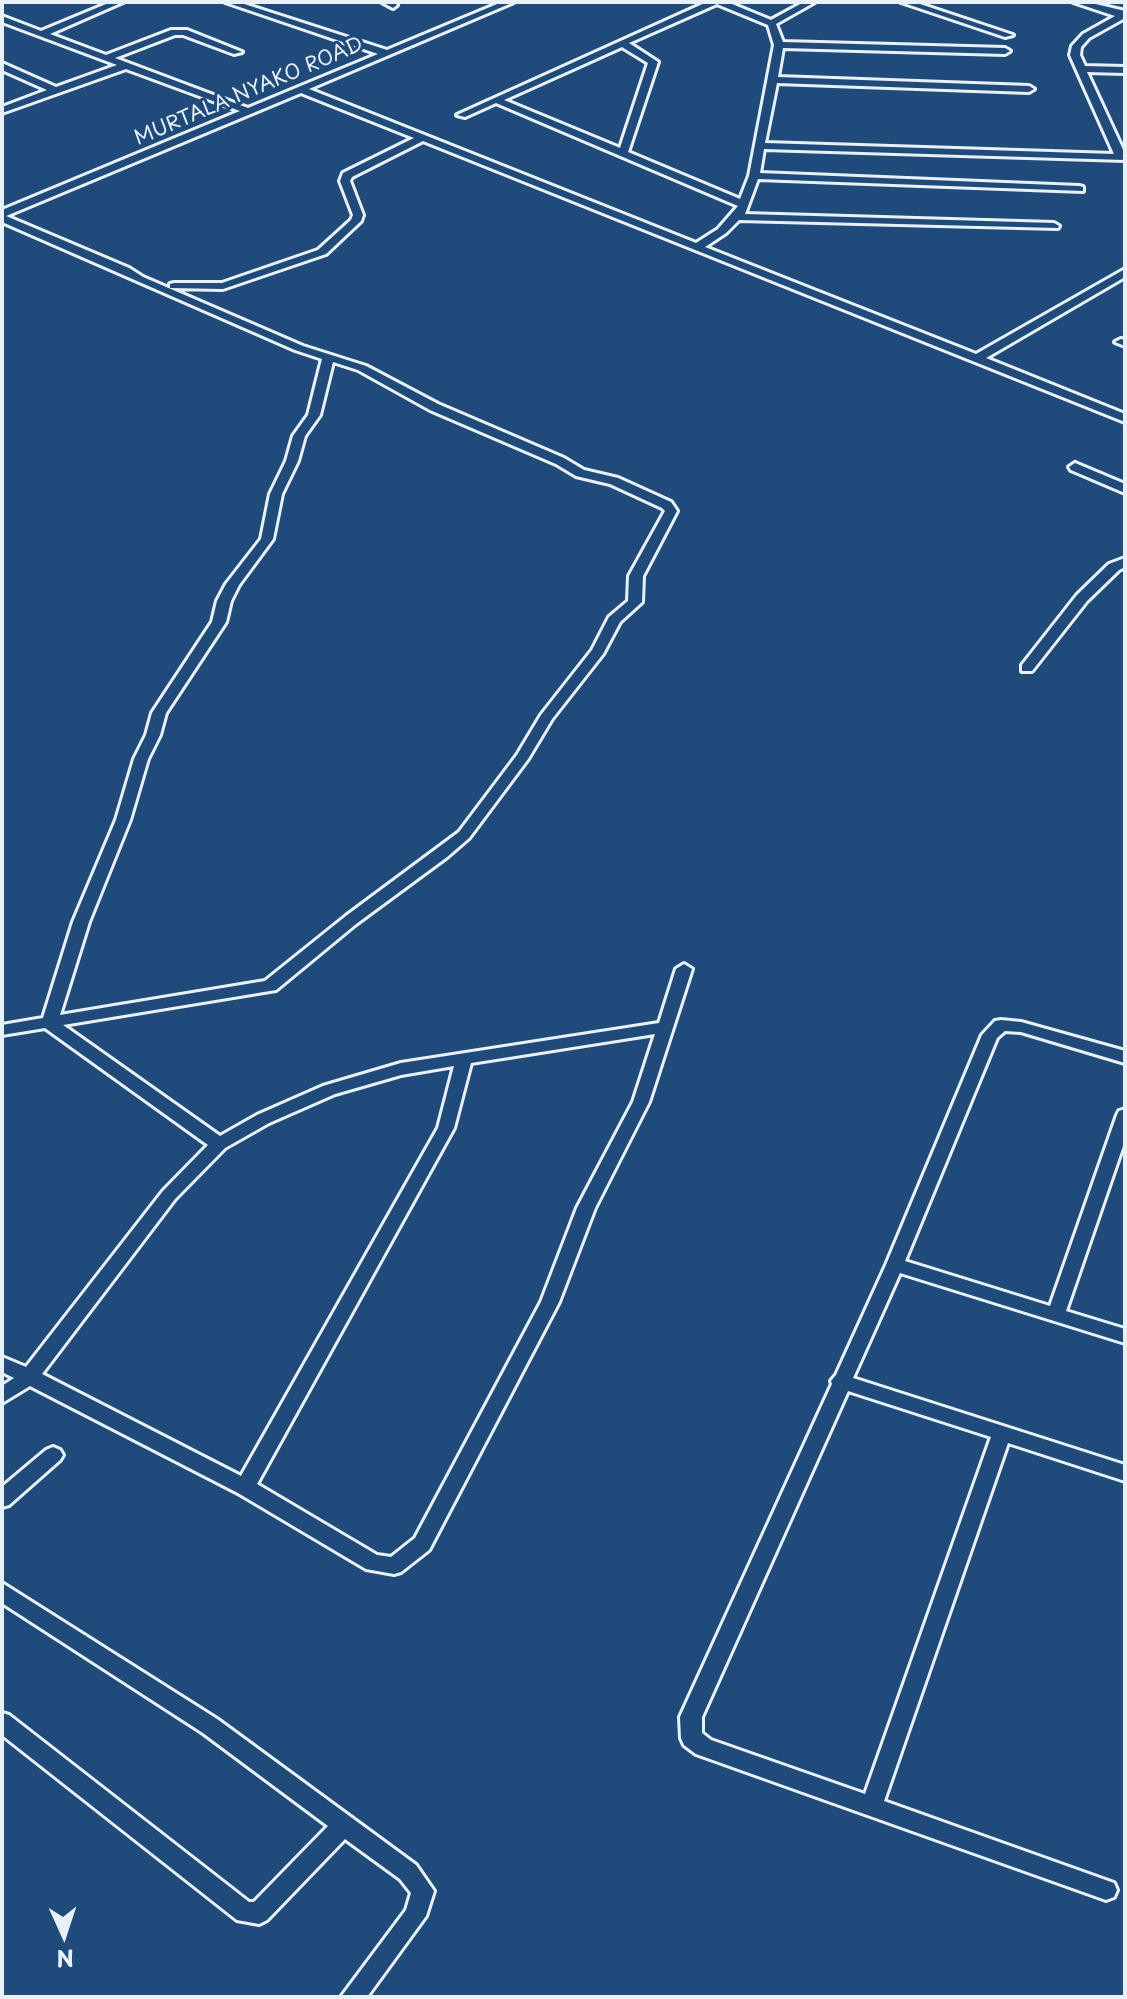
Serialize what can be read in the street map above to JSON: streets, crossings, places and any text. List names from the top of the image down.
{
  "streets": {
    "street": ["MURTALA NYAKO ROAD"]
  },
  "north": "bottom"
}
